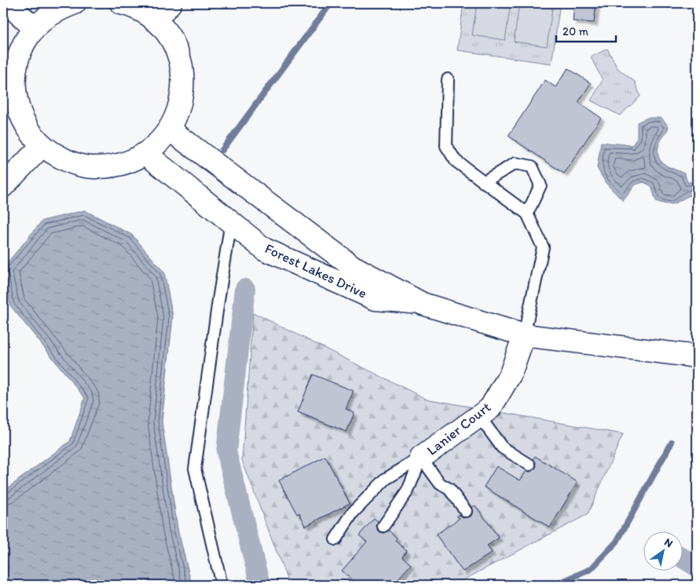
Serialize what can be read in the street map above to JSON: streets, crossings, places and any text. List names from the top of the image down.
{
  "streets": {
    "street": ["Forest Lakes Drive", "Lanier Court"]
  },
  "crossings": [
    ["Forest Lakes Drive", "Lanier Court"]
  ],
  "scale_bar": "20 m",
  "north": "top right"
}
